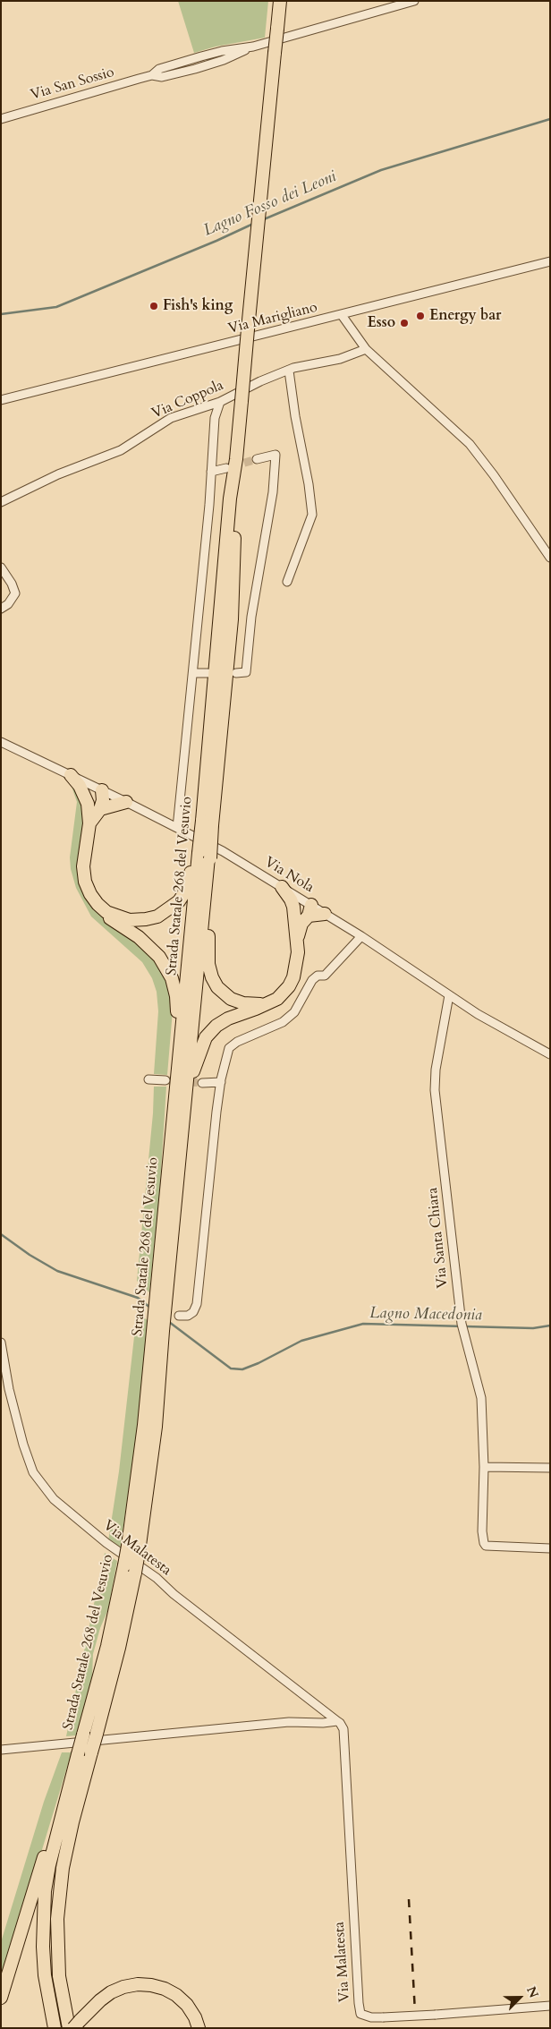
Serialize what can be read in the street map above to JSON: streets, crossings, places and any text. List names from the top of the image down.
{
  "streets": {
    "highway": ["Strada Statale 268 del Vesuvio"],
    "street": [
      "Via San Sossio",
      "Via Marigliano",
      "Via Coppola",
      "Via Nola",
      "Via Santa Chiara",
      "Via Malatesta"
    ]
  },
  "water": ["Lagno Fosso dei Leoni", "Lagno Macedonia"],
  "places": ["Fish's king", "Energy bar", "Esso"],
  "north": "top right"
}
